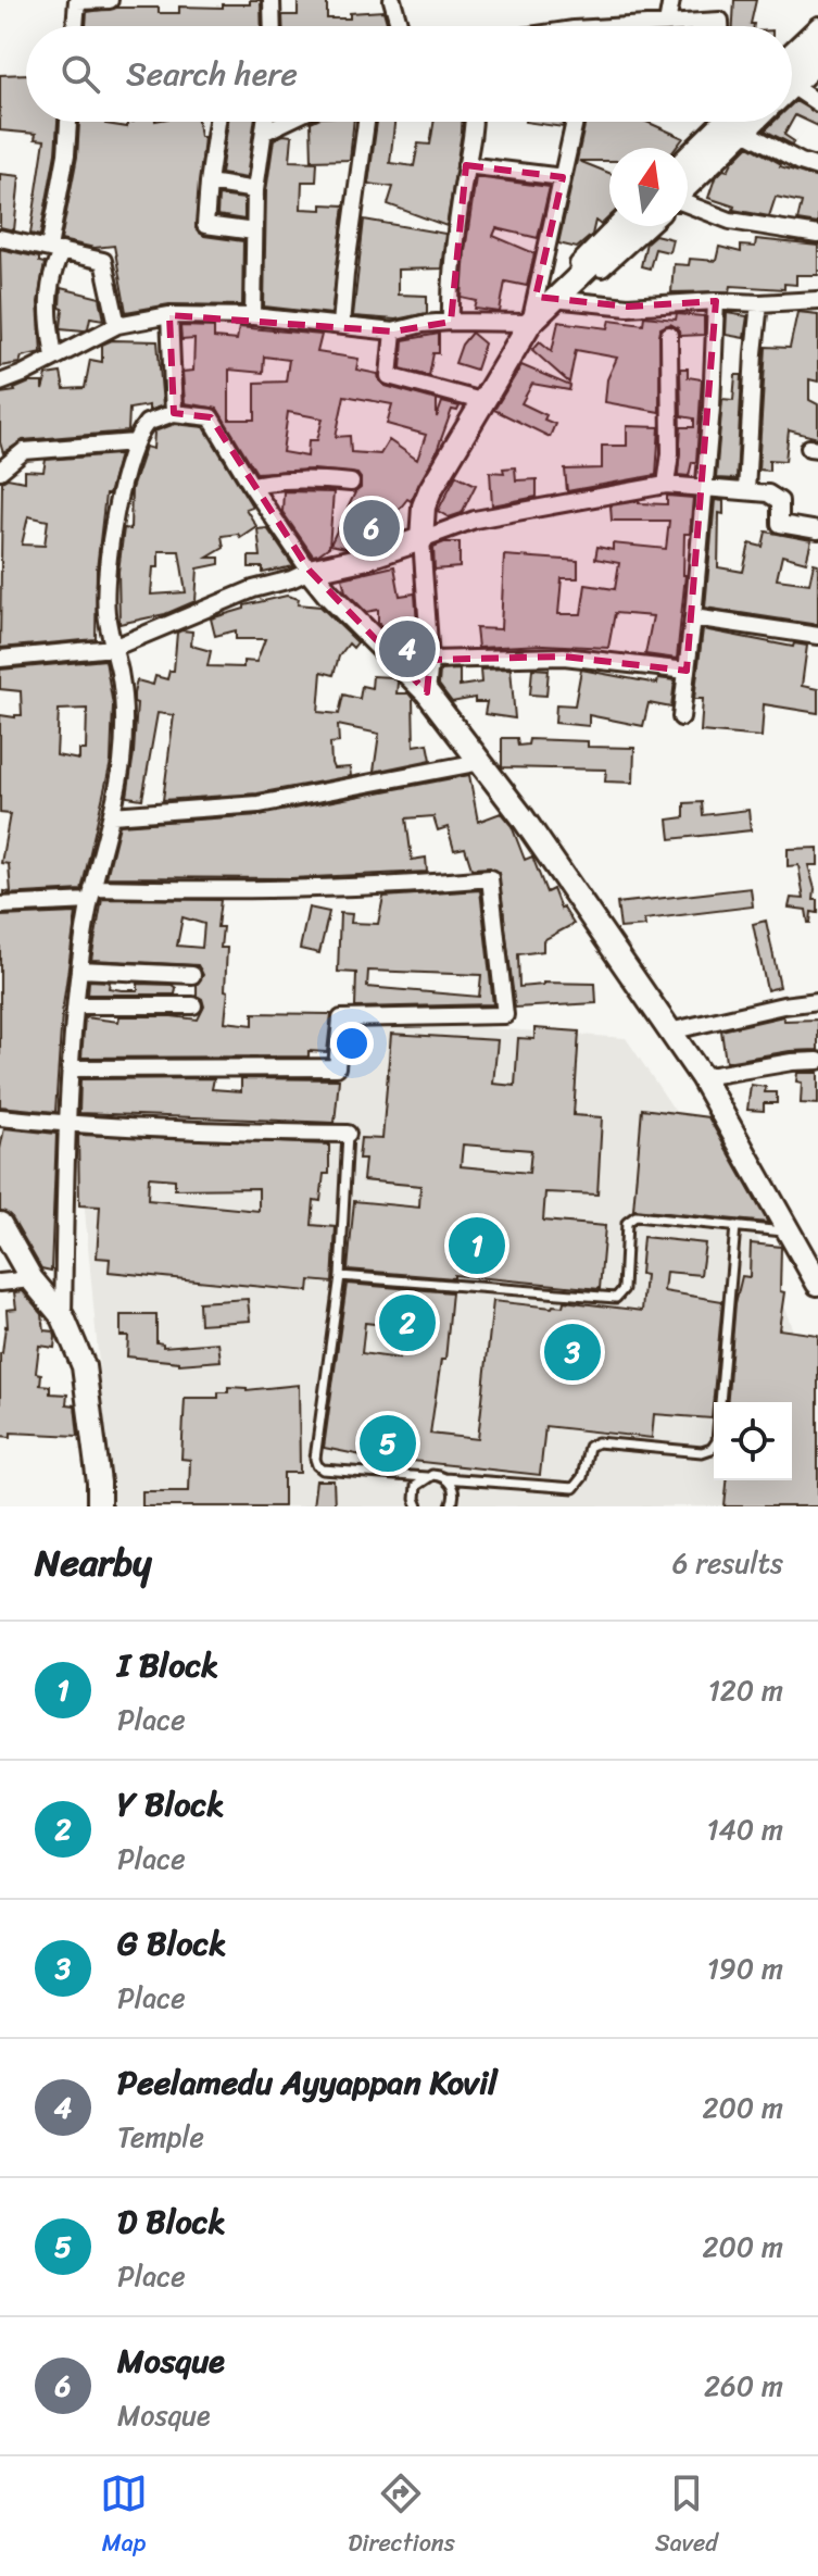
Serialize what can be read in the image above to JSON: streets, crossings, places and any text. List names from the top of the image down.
{
  "north": "top",
  "page": {
    "search": "Search here",
    "pins": [
      "6",
      "4",
      "1",
      "2",
      "3",
      "5"
    ],
    "heading": ["Nearby", "6 results"],
    "list": [
      {
        "mark": "1",
        "name": "I Block",
        "note": "Place",
        "value": "120 m"
      },
      {
        "mark": "2",
        "name": "Y Block",
        "note": "Place",
        "value": "140 m"
      },
      {
        "mark": "3",
        "name": "G Block",
        "note": "Place",
        "value": "190 m"
      },
      {
        "mark": "4",
        "name": "Peelamedu Ayyappan Kovil",
        "note": "Temple",
        "value": "200 m"
      },
      {
        "mark": "5",
        "name": "D Block",
        "note": "Place",
        "value": "200 m"
      },
      {
        "mark": "6",
        "name": "Mosque",
        "note": "Mosque",
        "value": "260 m"
      }
    ],
    "nav": ["Map", "Directions", "Saved"]
  }
}
